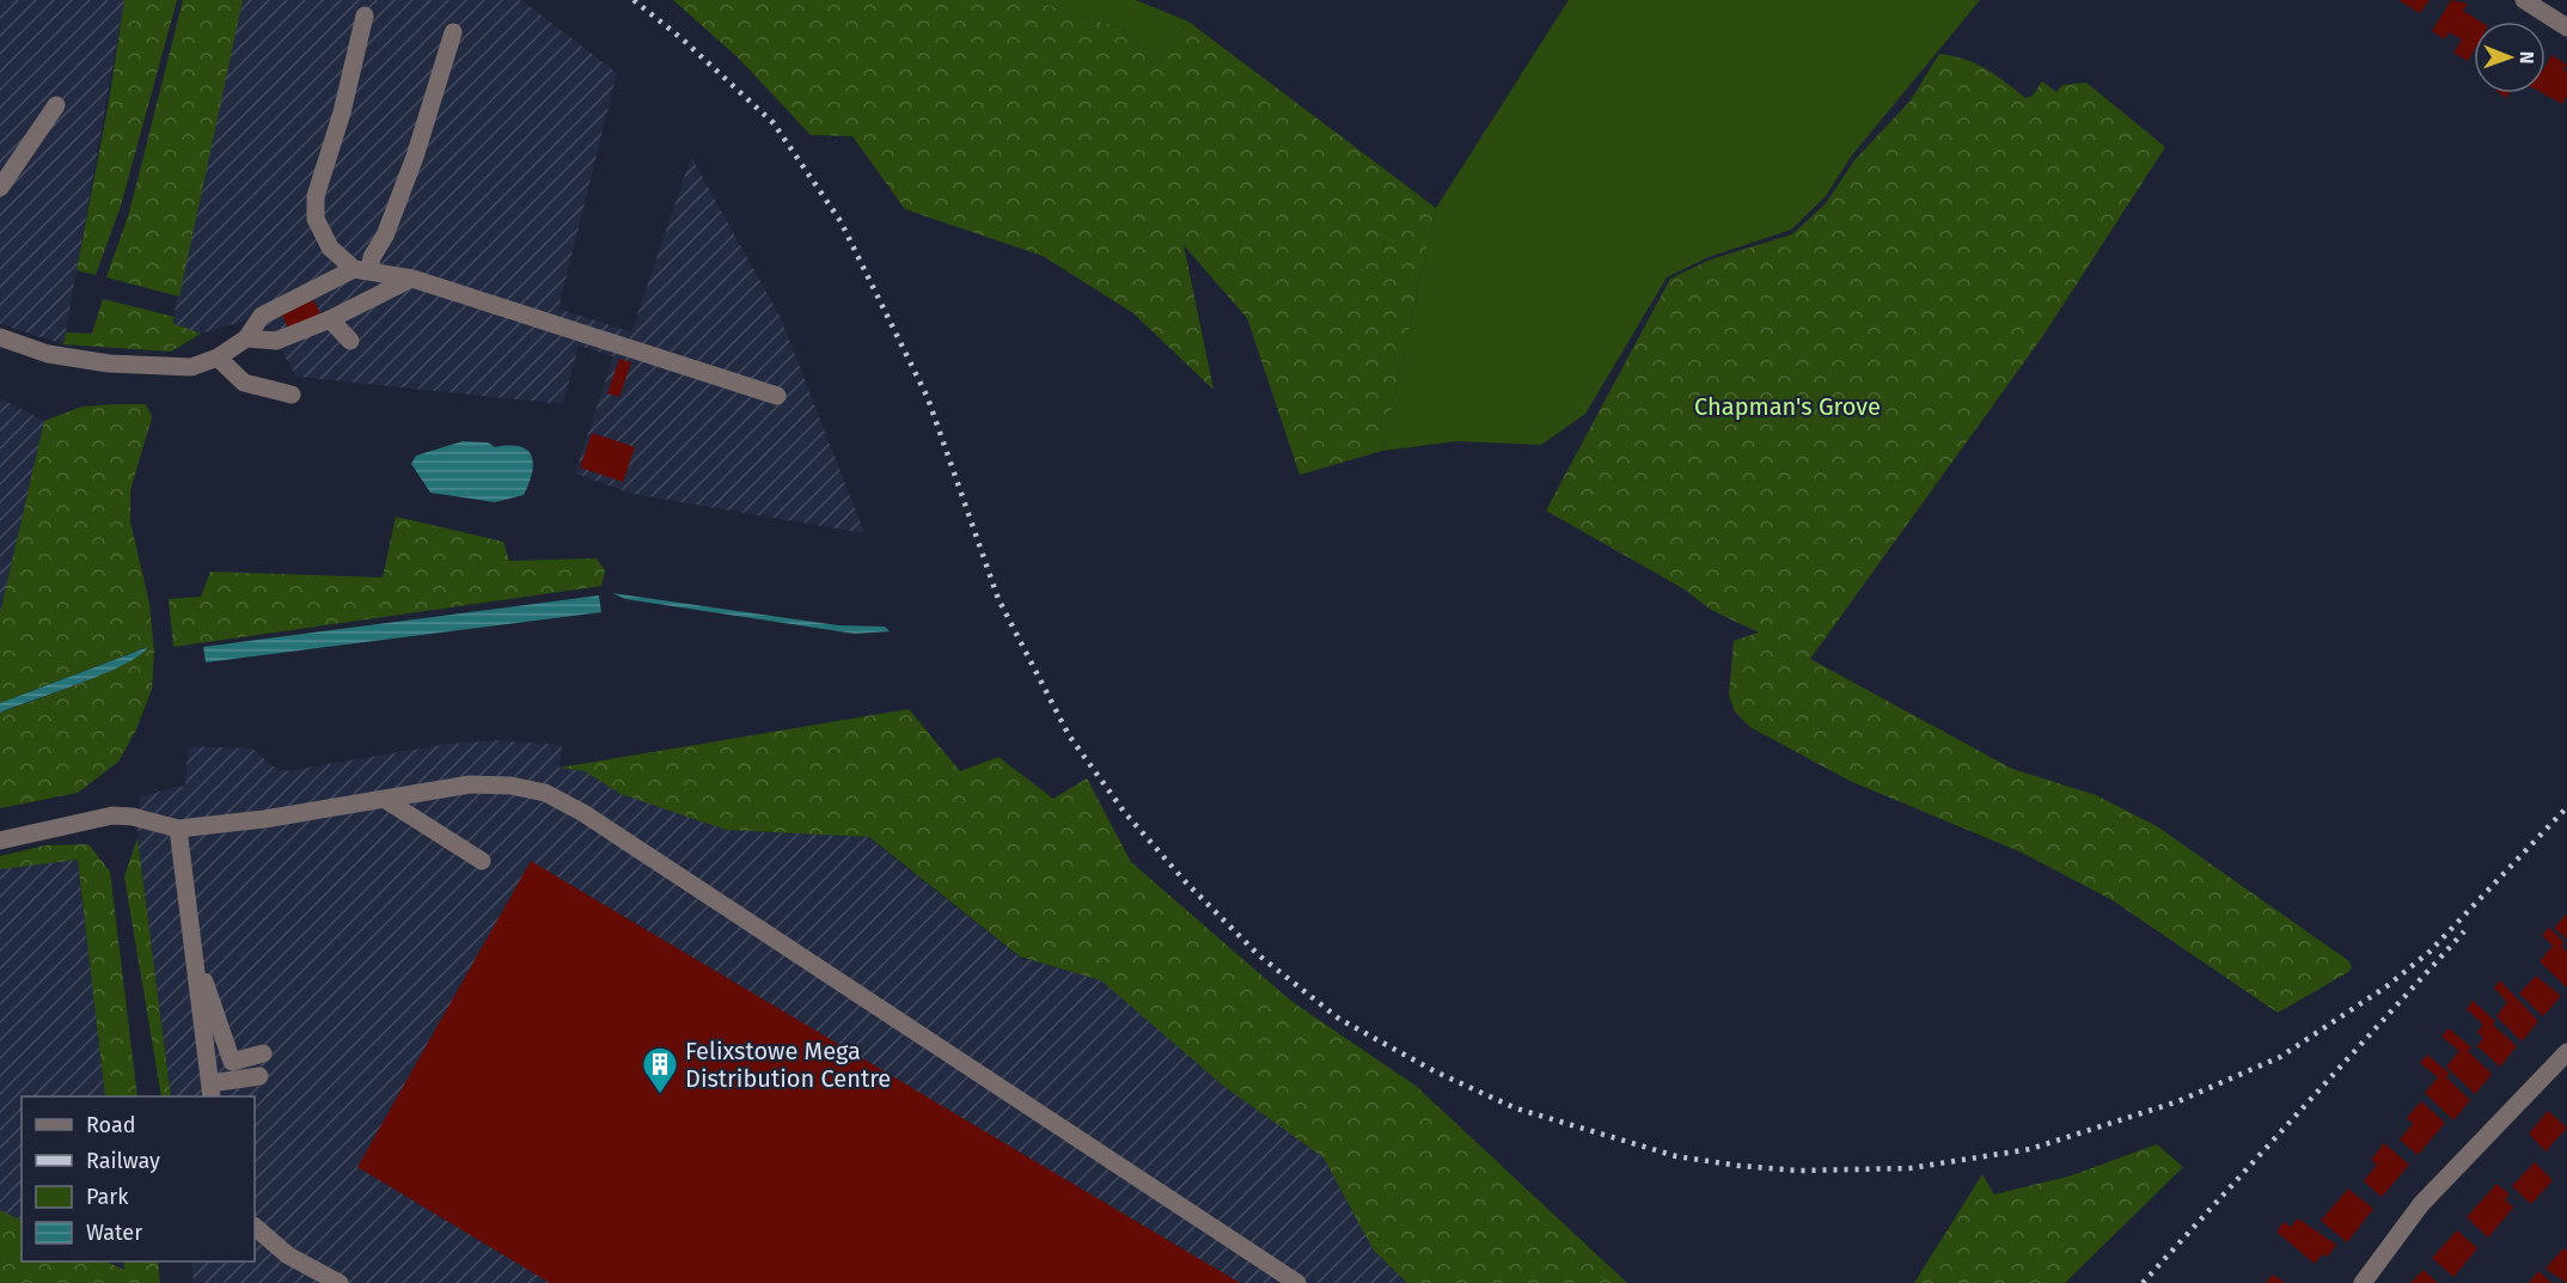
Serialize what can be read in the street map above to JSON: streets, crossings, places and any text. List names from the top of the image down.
{
  "parks": ["Chapman's Grove"],
  "places": {
    "building": ["Felixstowe Mega Distribution Centre"]
  },
  "legend": [
    "Road",
    "Railway",
    "Park",
    "Water"
  ],
  "north": "right"
}
